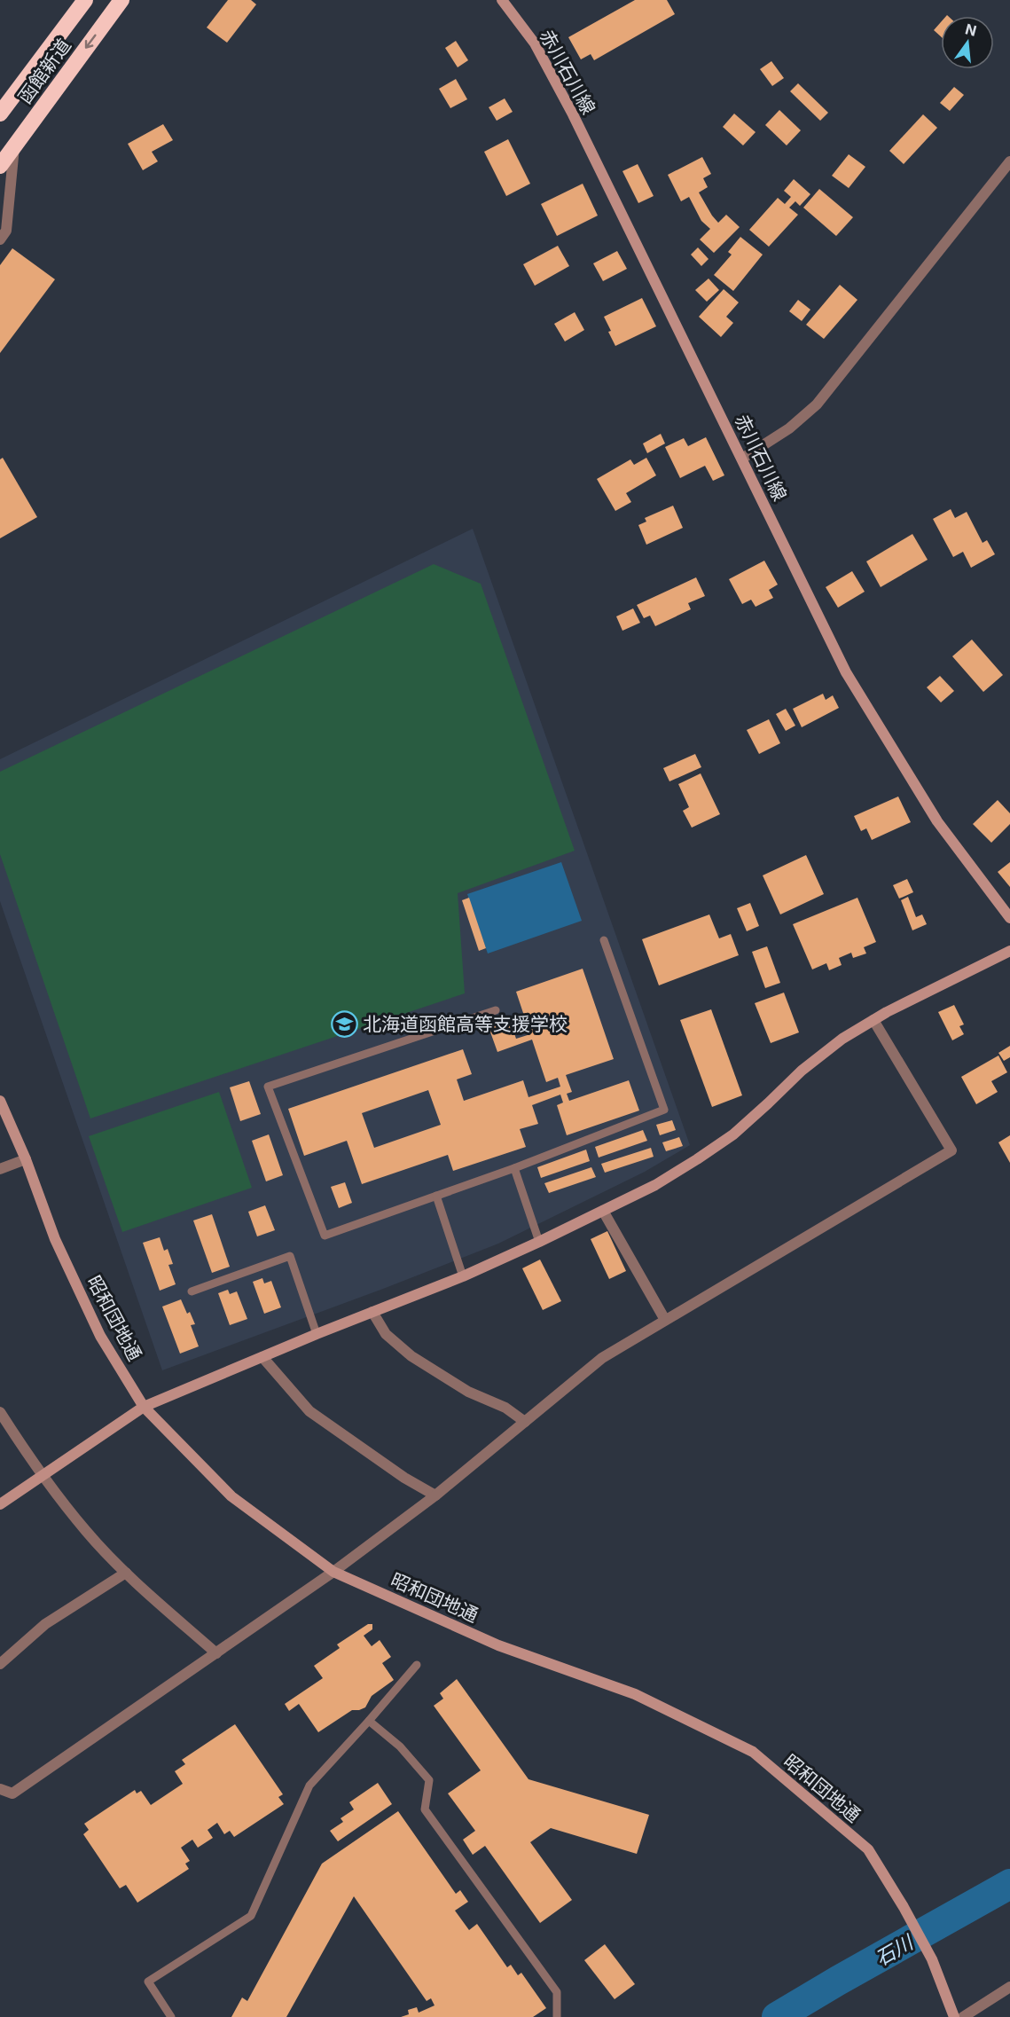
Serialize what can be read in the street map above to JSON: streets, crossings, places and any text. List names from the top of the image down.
{
  "streets": {
    "highway": ["函館新道"],
    "street": ["赤川石川線", "昭和団地通"]
  },
  "water": ["石川"],
  "places": {
    "school or university": ["北海道函館高等支援学校"]
  },
  "north": "top"
}
